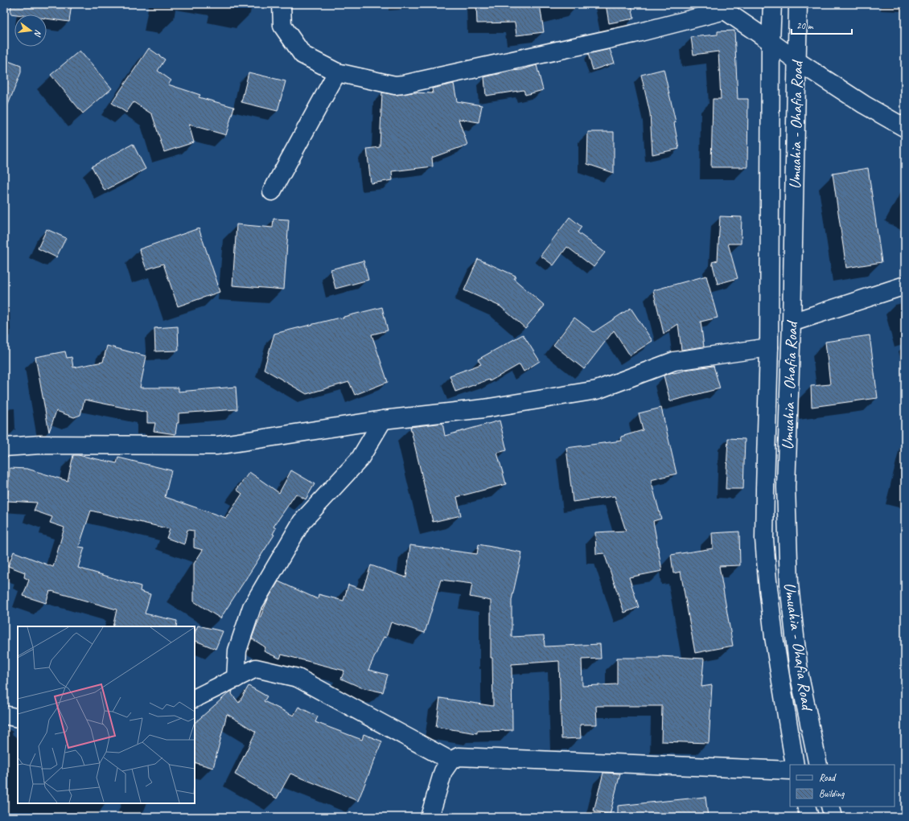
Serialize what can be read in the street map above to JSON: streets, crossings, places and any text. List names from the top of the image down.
{
  "streets": {
    "street": ["Umuahia - Ohafia Road"]
  },
  "legend": ["Road", "Building"],
  "scale_bar": "20 m",
  "north": "right"
}
